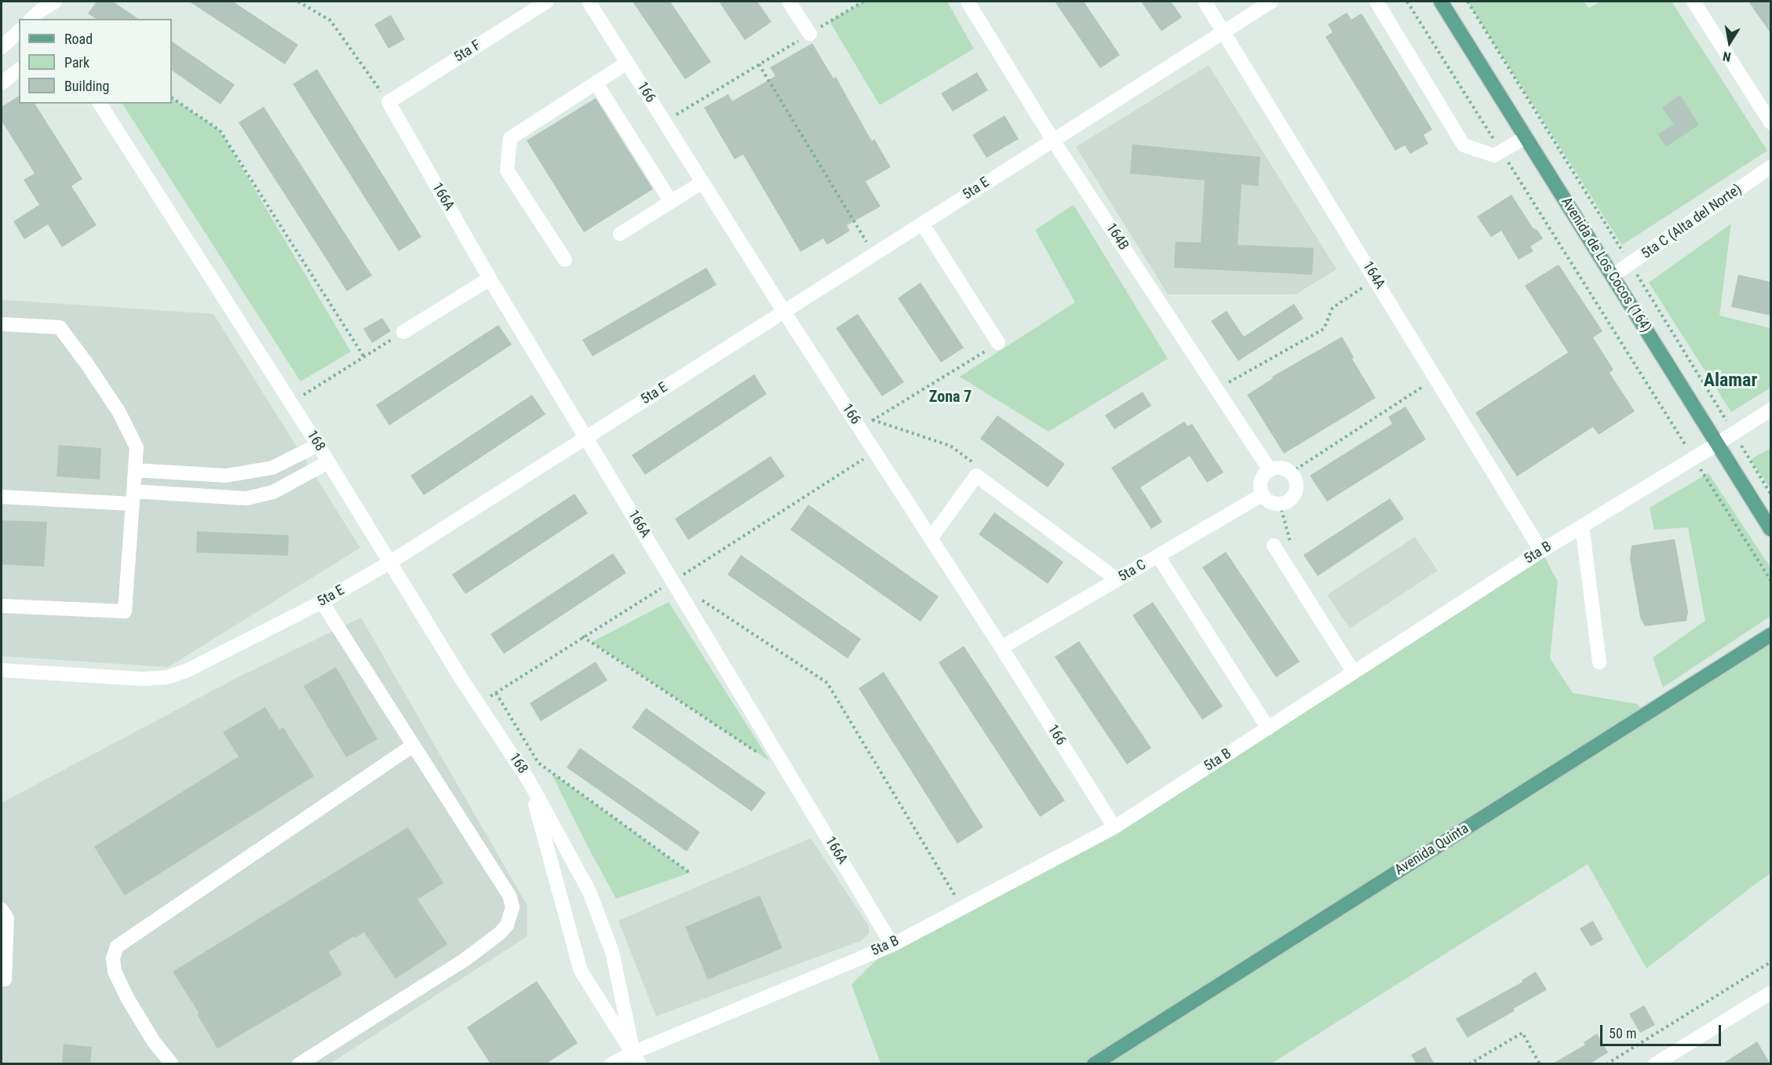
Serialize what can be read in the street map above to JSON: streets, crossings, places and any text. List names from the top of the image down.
{
  "streets": {
    "main road": ["Avenida de Los Cocos (164)", "Avenida Quinta"],
    "street": [
      "5ta F",
      "166",
      "5ta E",
      "166A",
      "5ta C (Alta del Norte)",
      "164B",
      "164A",
      "168",
      "5ta B",
      "5ta C"
    ]
  },
  "crossings": [
    ["5ta F", "166A"],
    ["166", "5ta E"],
    ["166", "5ta B"],
    ["166", "5ta C"],
    ["5ta E", "166A"],
    ["5ta E", "164B"],
    ["5ta E", "164A"],
    ["5ta E", "168"],
    ["166A", "5ta B"],
    ["5ta C (Alta del Norte)", "Avenida de Los Cocos (164)"],
    ["164B", "5ta C"],
    ["Avenida de Los Cocos (164)", "5ta B"],
    ["164A", "5ta B"],
    ["168", "5ta B"]
  ],
  "districts": ["Alamar", "Zona 7"],
  "legend": ["Road", "Park", "Building"],
  "scale_bar": "50 m",
  "north": "bottom"
}
